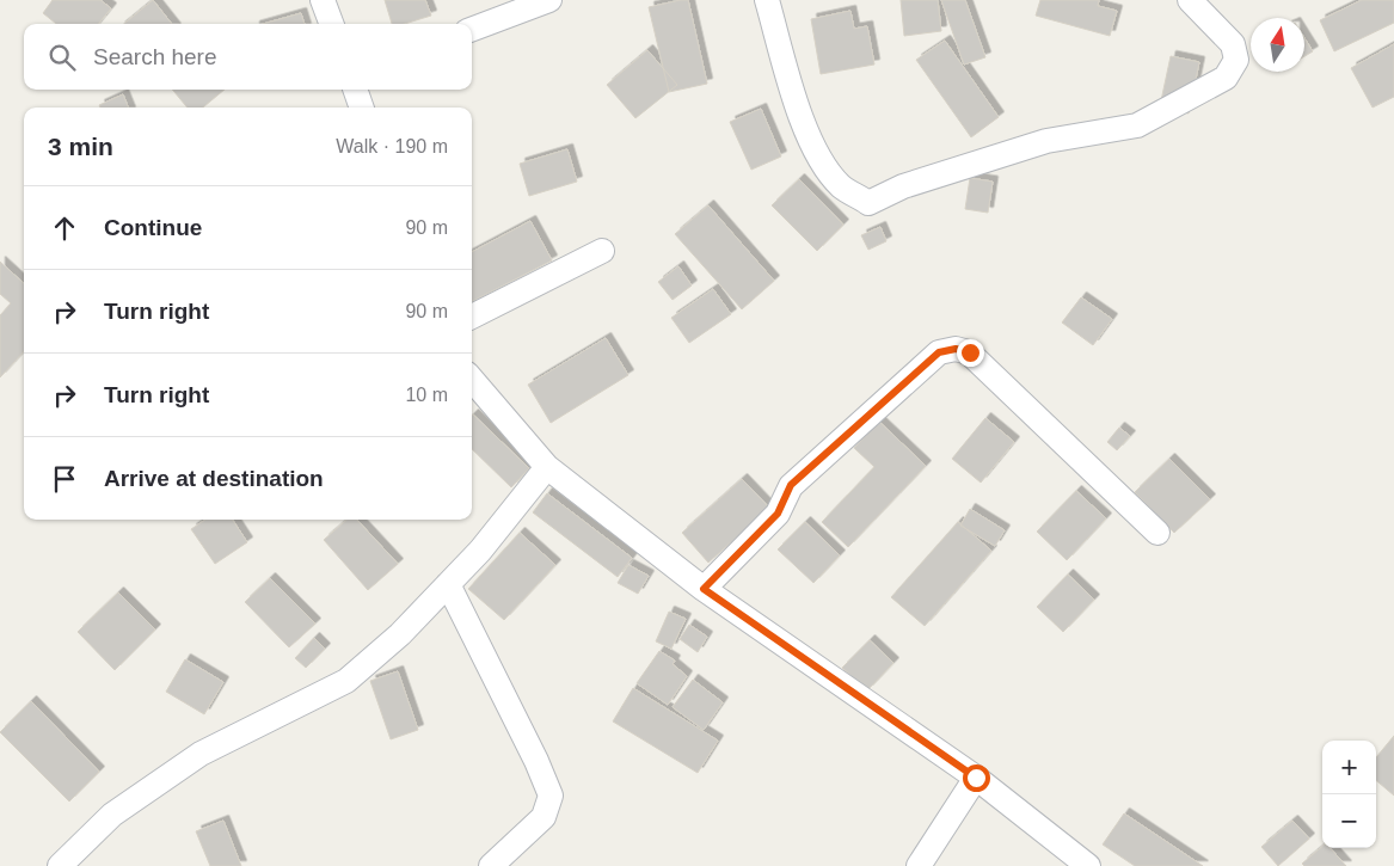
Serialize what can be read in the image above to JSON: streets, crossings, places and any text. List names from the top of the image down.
{
  "north": "top",
  "page": {
    "search": "Search here",
    "heading": ["3 min", "Walk · 190 m"],
    "list": [
      ["Continue", "90 m"],
      ["Turn right", "90 m"],
      ["Turn right", "10 m"],
      "Arrive at destination"
    ],
    "map_buttons": ["+", "−"]
  }
}
